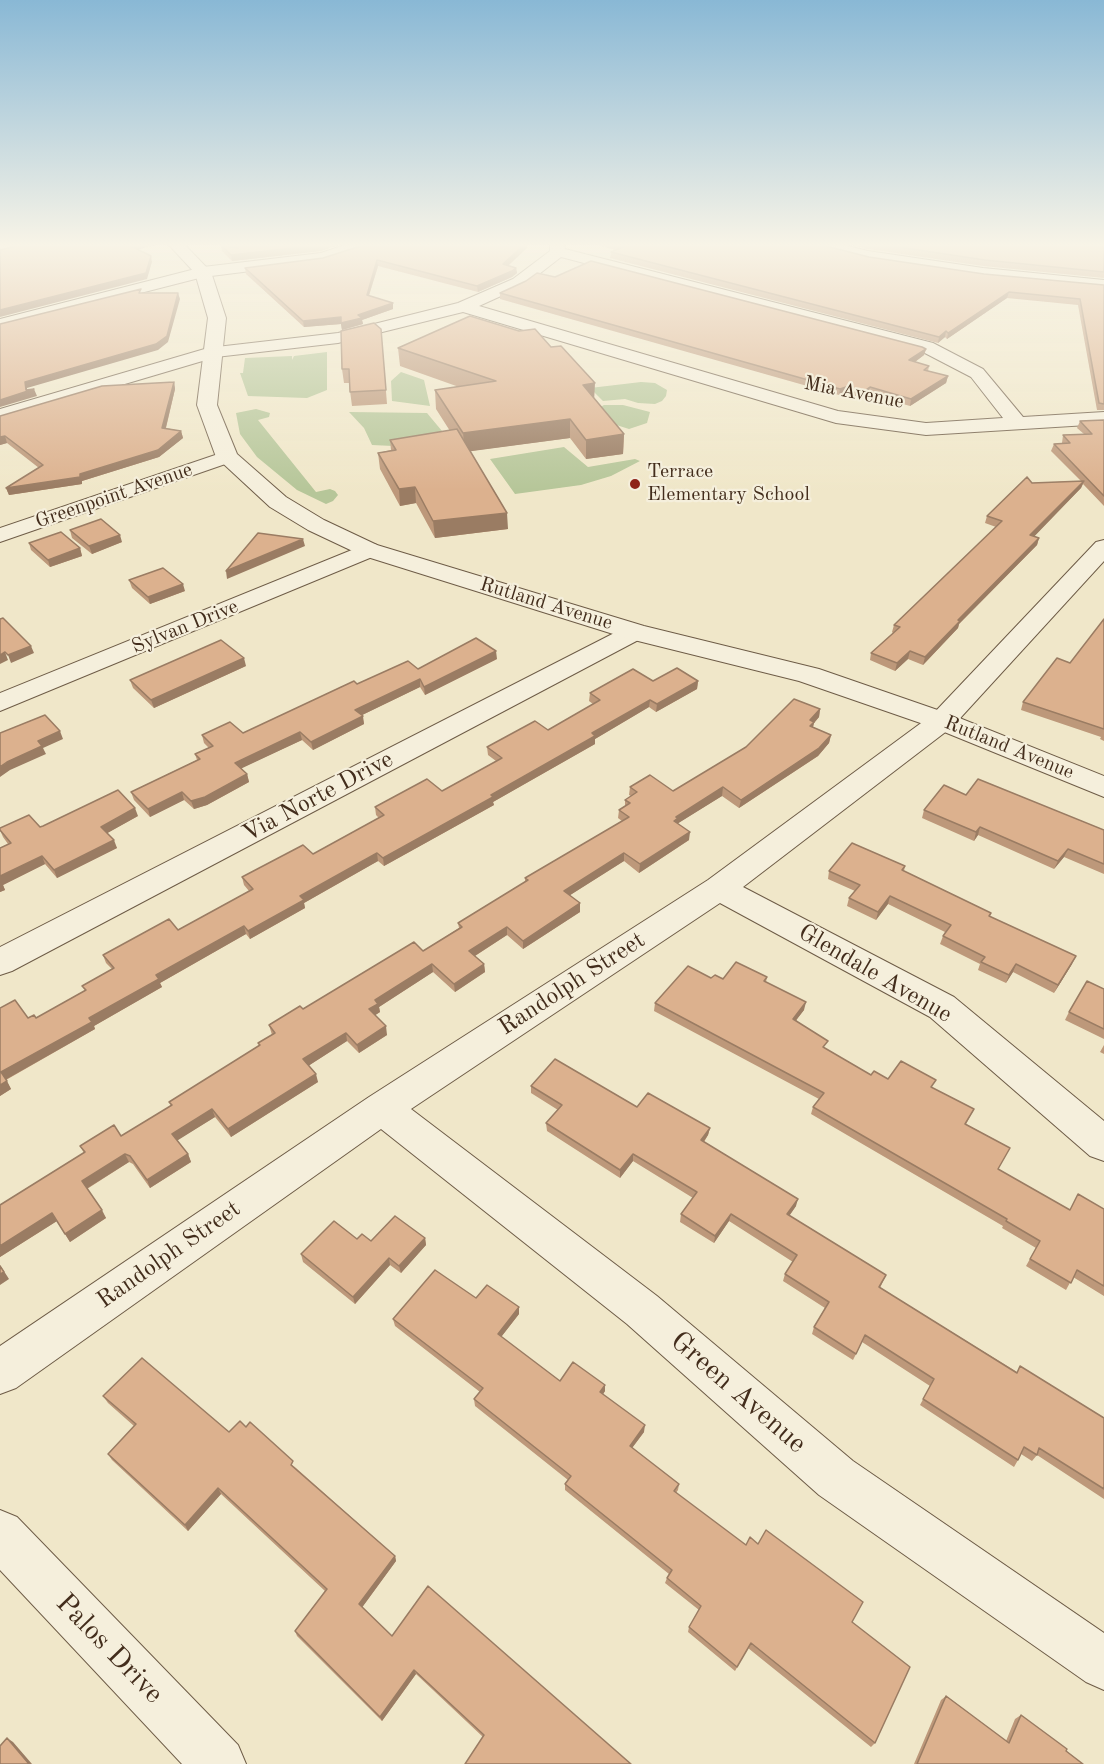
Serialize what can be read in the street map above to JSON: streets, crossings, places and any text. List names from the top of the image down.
{
  "streets": {
    "street": [
      "Mia Avenue",
      "Greenpoint Avenue",
      "Rutland Avenue",
      "Sylvan Drive",
      "Via Norte Drive",
      "Glendale Avenue",
      "Randolph Street",
      "Green Avenue",
      "Palos Drive"
    ]
  },
  "crossings": [
    ["Greenpoint Avenue", "Rutland Avenue"],
    ["Rutland Avenue", "Sylvan Drive"],
    ["Rutland Avenue", "Via Norte Drive"],
    ["Rutland Avenue", "Randolph Street"],
    ["Glendale Avenue", "Randolph Street"],
    ["Randolph Street", "Green Avenue"]
  ],
  "places": ["Terrace Elementary School"]
}
